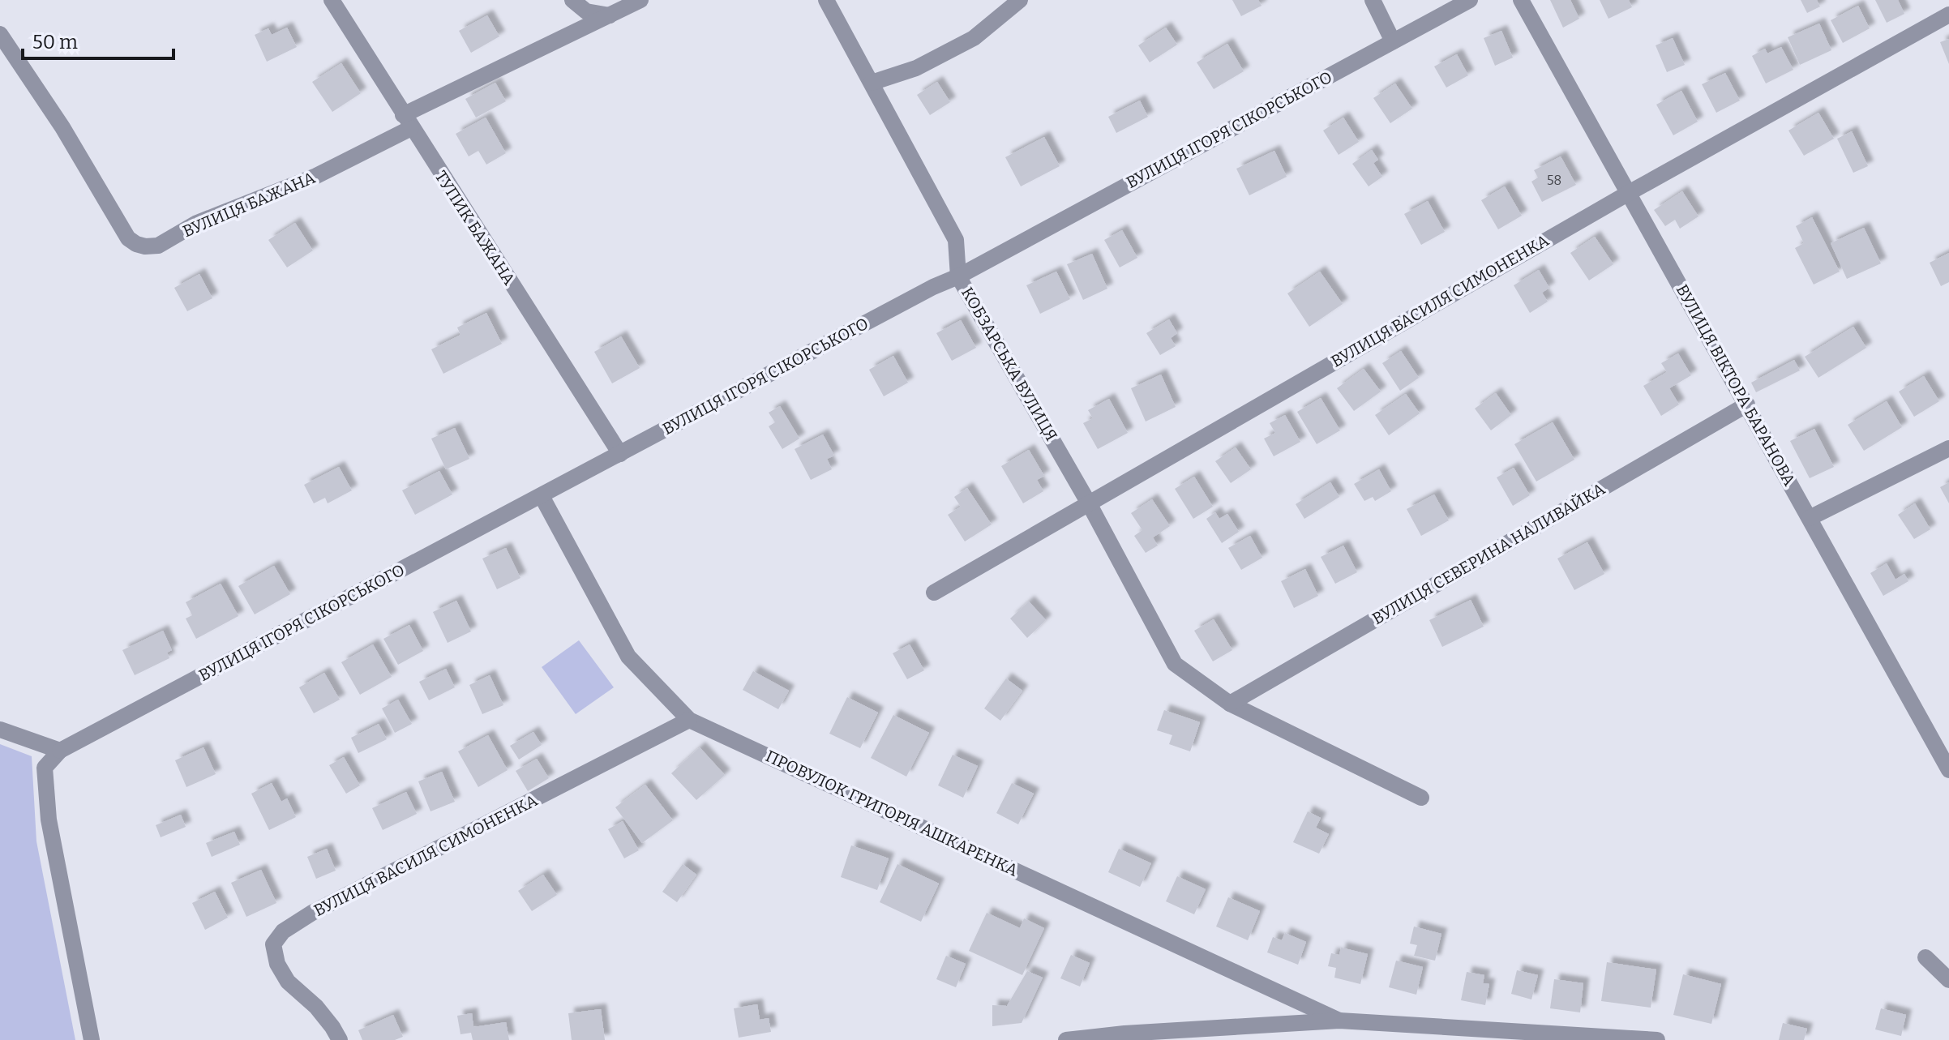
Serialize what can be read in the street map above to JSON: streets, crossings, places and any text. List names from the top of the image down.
{
  "streets": {
    "street": [
      "ВУЛИЦЯ ІГОРЯ СІКОРСЬКОГО",
      "ВУЛИЦЯ БАЖАНА",
      "ТУПИК БАЖАНА",
      "ВУЛИЦЯ ВАСИЛЯ СИМОНЕНКА",
      "КОБЗАРСЬКА ВУЛИЦЯ",
      "ВУЛИЦЯ ВІКТОРА БАРАНОВА",
      "ВУЛИЦЯ СЕВЕРИНА НАЛИВАЙКА",
      "ПРОВУЛОК ГРИГОРІЯ АШКАРЕНКА"
    ]
  },
  "crossings": [
    ["ВУЛИЦЯ ІГОРЯ СІКОРСЬКОГО", "ТУПИК БАЖАНА"],
    ["ВУЛИЦЯ ІГОРЯ СІКОРСЬКОГО", "КОБЗАРСЬКА ВУЛИЦЯ"],
    ["ВУЛИЦЯ ІГОРЯ СІКОРСЬКОГО", "ПРОВУЛОК ГРИГОРІЯ АШКАРЕНКА"],
    ["ВУЛИЦЯ БАЖАНА", "ТУПИК БАЖАНА"],
    ["ВУЛИЦЯ ВАСИЛЯ СИМОНЕНКА", "КОБЗАРСЬКА ВУЛИЦЯ"],
    ["ВУЛИЦЯ ВАСИЛЯ СИМОНЕНКА", "ВУЛИЦЯ ВІКТОРА БАРАНОВА"],
    ["ВУЛИЦЯ ВАСИЛЯ СИМОНЕНКА", "ПРОВУЛОК ГРИГОРІЯ АШКАРЕНКА"],
    ["КОБЗАРСЬКА ВУЛИЦЯ", "ВУЛИЦЯ СЕВЕРИНА НАЛИВАЙКА"],
    ["ВУЛИЦЯ ВІКТОРА БАРАНОВА", "ВУЛИЦЯ СЕВЕРИНА НАЛИВАЙКА"]
  ],
  "house_numbers": ["58"],
  "scale_bar": "50 m"
}
